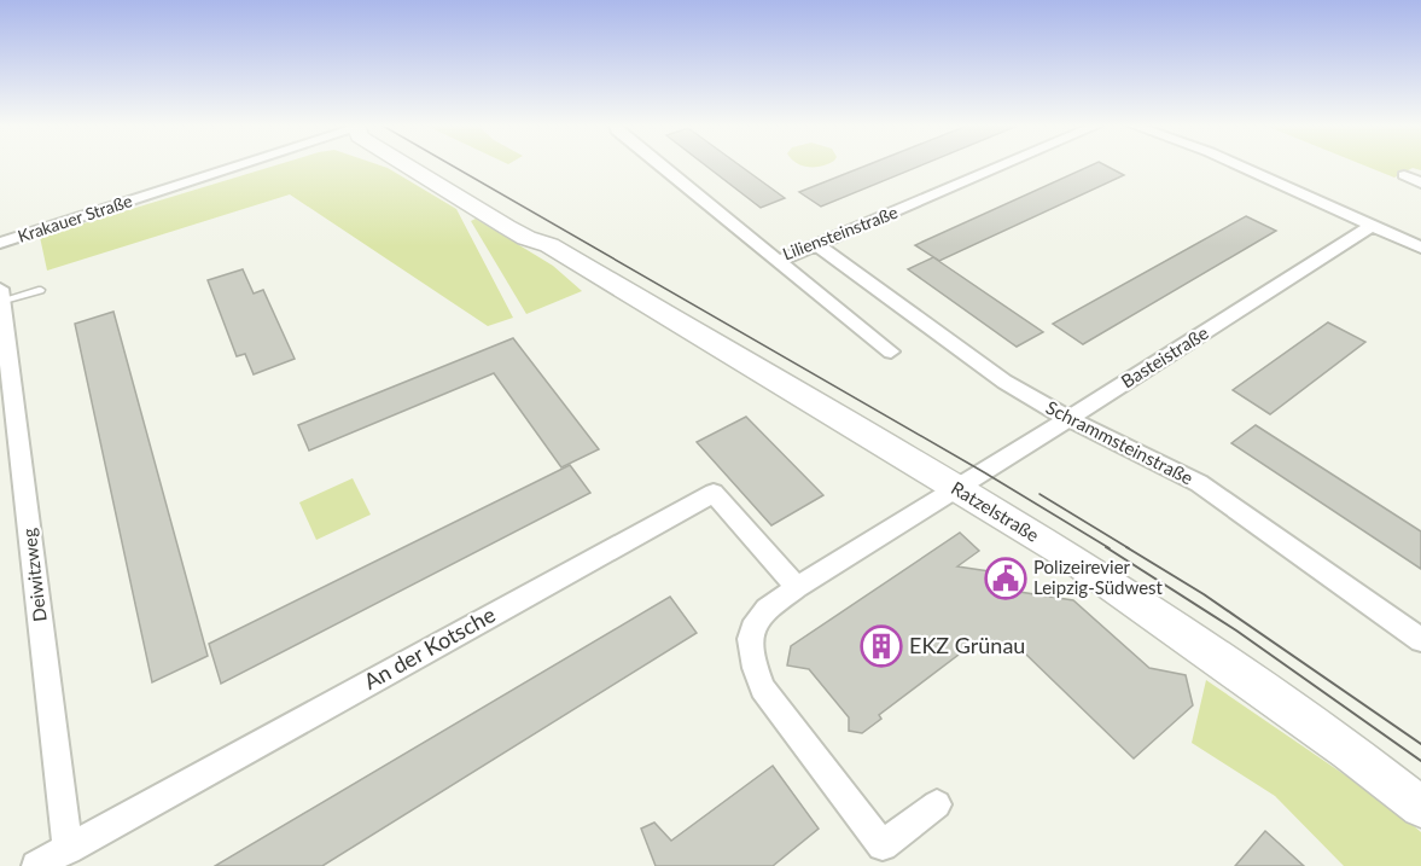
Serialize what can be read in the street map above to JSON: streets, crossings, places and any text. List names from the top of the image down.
{
  "streets": {
    "main road": ["Ratzelstraße"],
    "street": [
      "Krakauer Straße",
      "Liliensteinstraße",
      "Basteistraße",
      "Schrammsteinstraße",
      "Deiwitzweg",
      "An der Kotsche"
    ]
  },
  "crossings": [
    ["Liliensteinstraße", "Schrammsteinstraße"],
    ["Basteistraße", "Schrammsteinstraße"],
    ["Basteistraße", "Ratzelstraße"],
    ["Deiwitzweg", "An der Kotsche"]
  ],
  "places": {
    "public building": ["Polizeirevier Leipzig-Südwest"],
    "building": ["EKZ Grünau"]
  }
}
